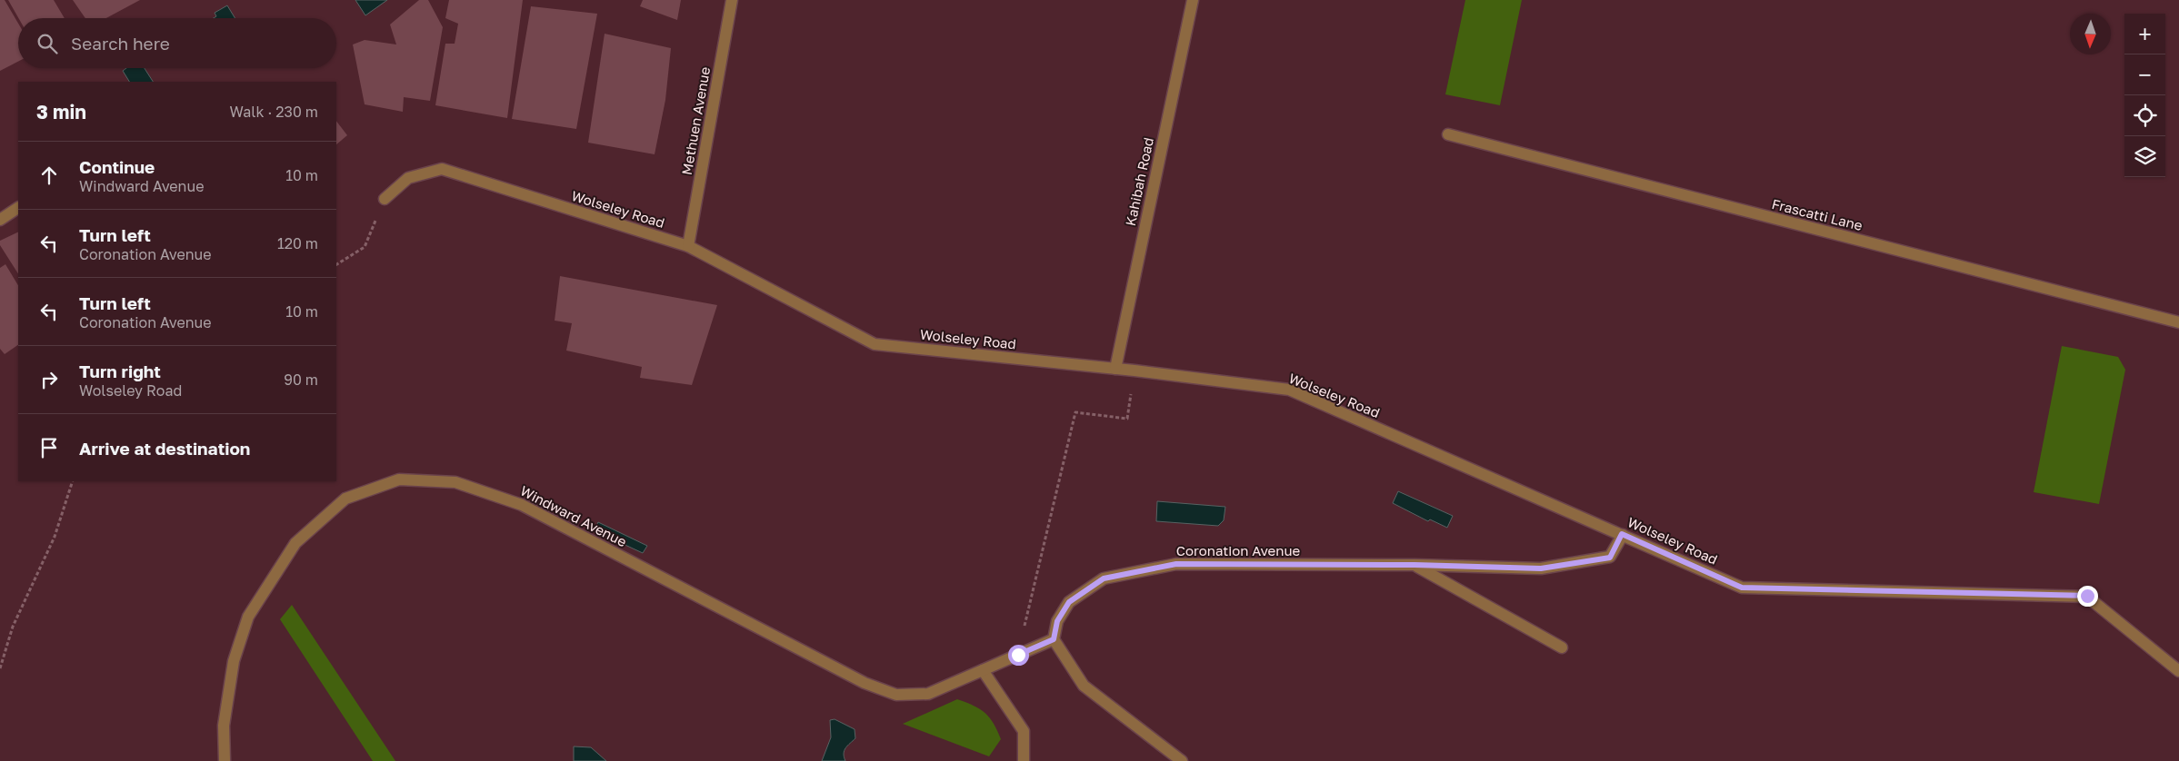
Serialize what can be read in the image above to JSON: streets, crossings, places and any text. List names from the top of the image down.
{
  "streets": {
    "street": [
      "Methuen Avenue",
      "Kahibah Road",
      "Wolseley Road",
      "Frascatti Lane",
      "Windward Avenue",
      "Coronation Avenue"
    ]
  },
  "crossings": [
    ["Methuen Avenue", "Wolseley Road"],
    ["Kahibah Road", "Wolseley Road"],
    ["Wolseley Road", "Coronation Avenue"],
    ["Windward Avenue", "Coronation Avenue"]
  ],
  "north": "bottom",
  "page": {
    "map_buttons": ["+", "−"],
    "search": "Search here",
    "heading": ["3 min", "Walk · 230 m"],
    "list": [
      ["Continue", "Windward Avenue", "10 m"],
      ["Turn left", "Coronation Avenue", "120 m"],
      ["Turn left", "Coronation Avenue", "10 m"],
      ["Turn right", "Wolseley Road", "90 m"],
      "Arrive at destination"
    ]
  }
}
